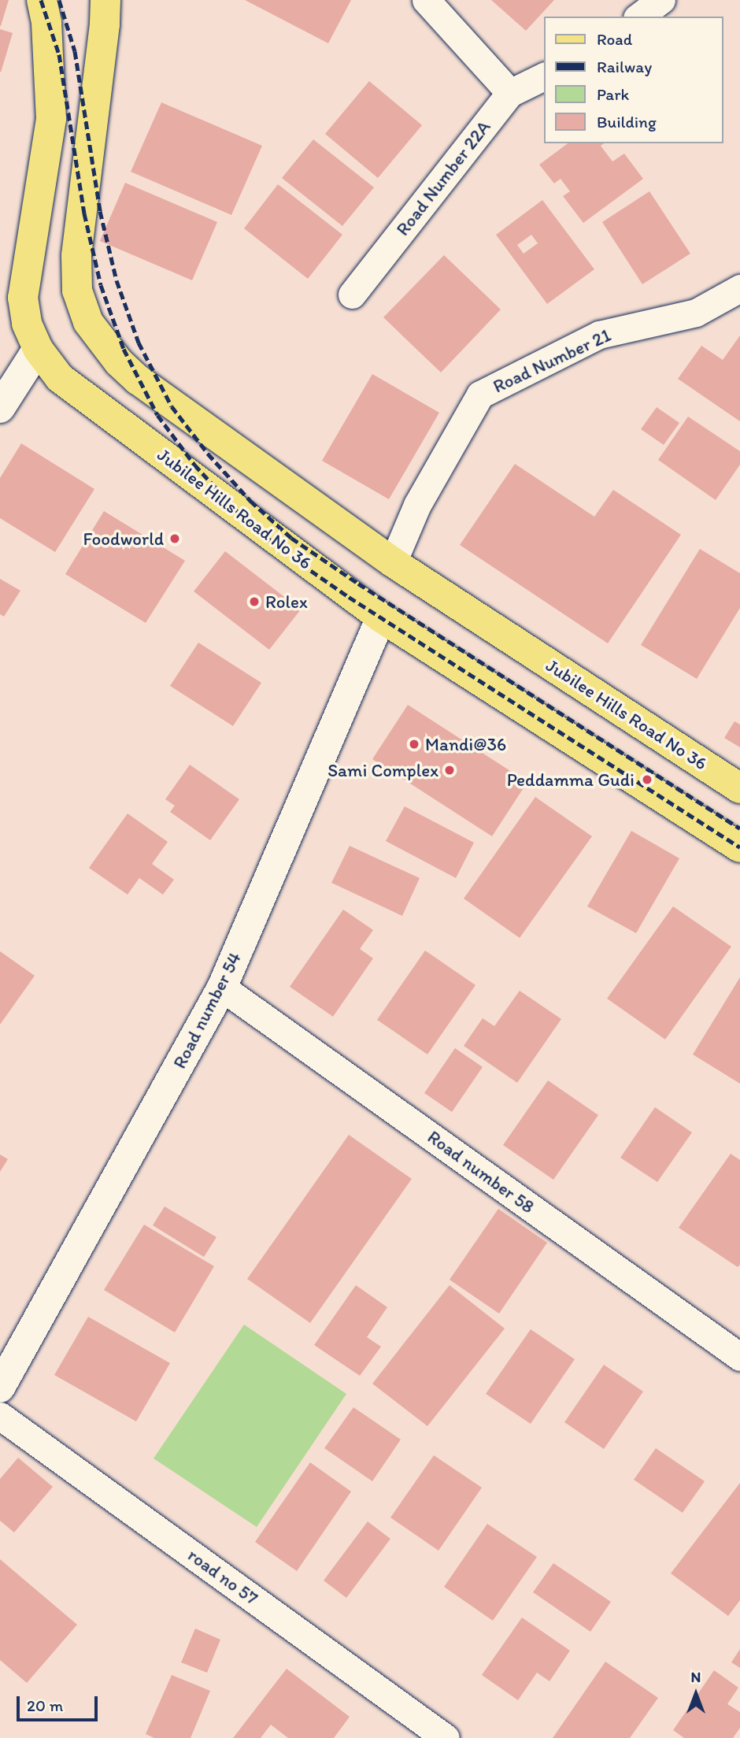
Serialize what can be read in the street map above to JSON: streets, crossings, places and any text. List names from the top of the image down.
{
  "streets": {
    "main road": ["Jubilee Hills Road No 36"],
    "street": [
      "Road Number 22A",
      "Road Number 21",
      "Road number 54",
      "Road number 58",
      "road no 57"
    ]
  },
  "crossings": [
    ["Road Number 21", "Jubilee Hills Road No 36"],
    ["Jubilee Hills Road No 36", "Road number 54"],
    ["Road number 54", "Road number 58"]
  ],
  "places": [
    "Foodworld",
    "Rolex",
    "Mandi@36",
    "Sami Complex",
    "Peddamma Gudi"
  ],
  "legend": [
    "Road",
    "Railway",
    "Park",
    "Building"
  ],
  "scale_bar": "20 m",
  "north": "top"
}
